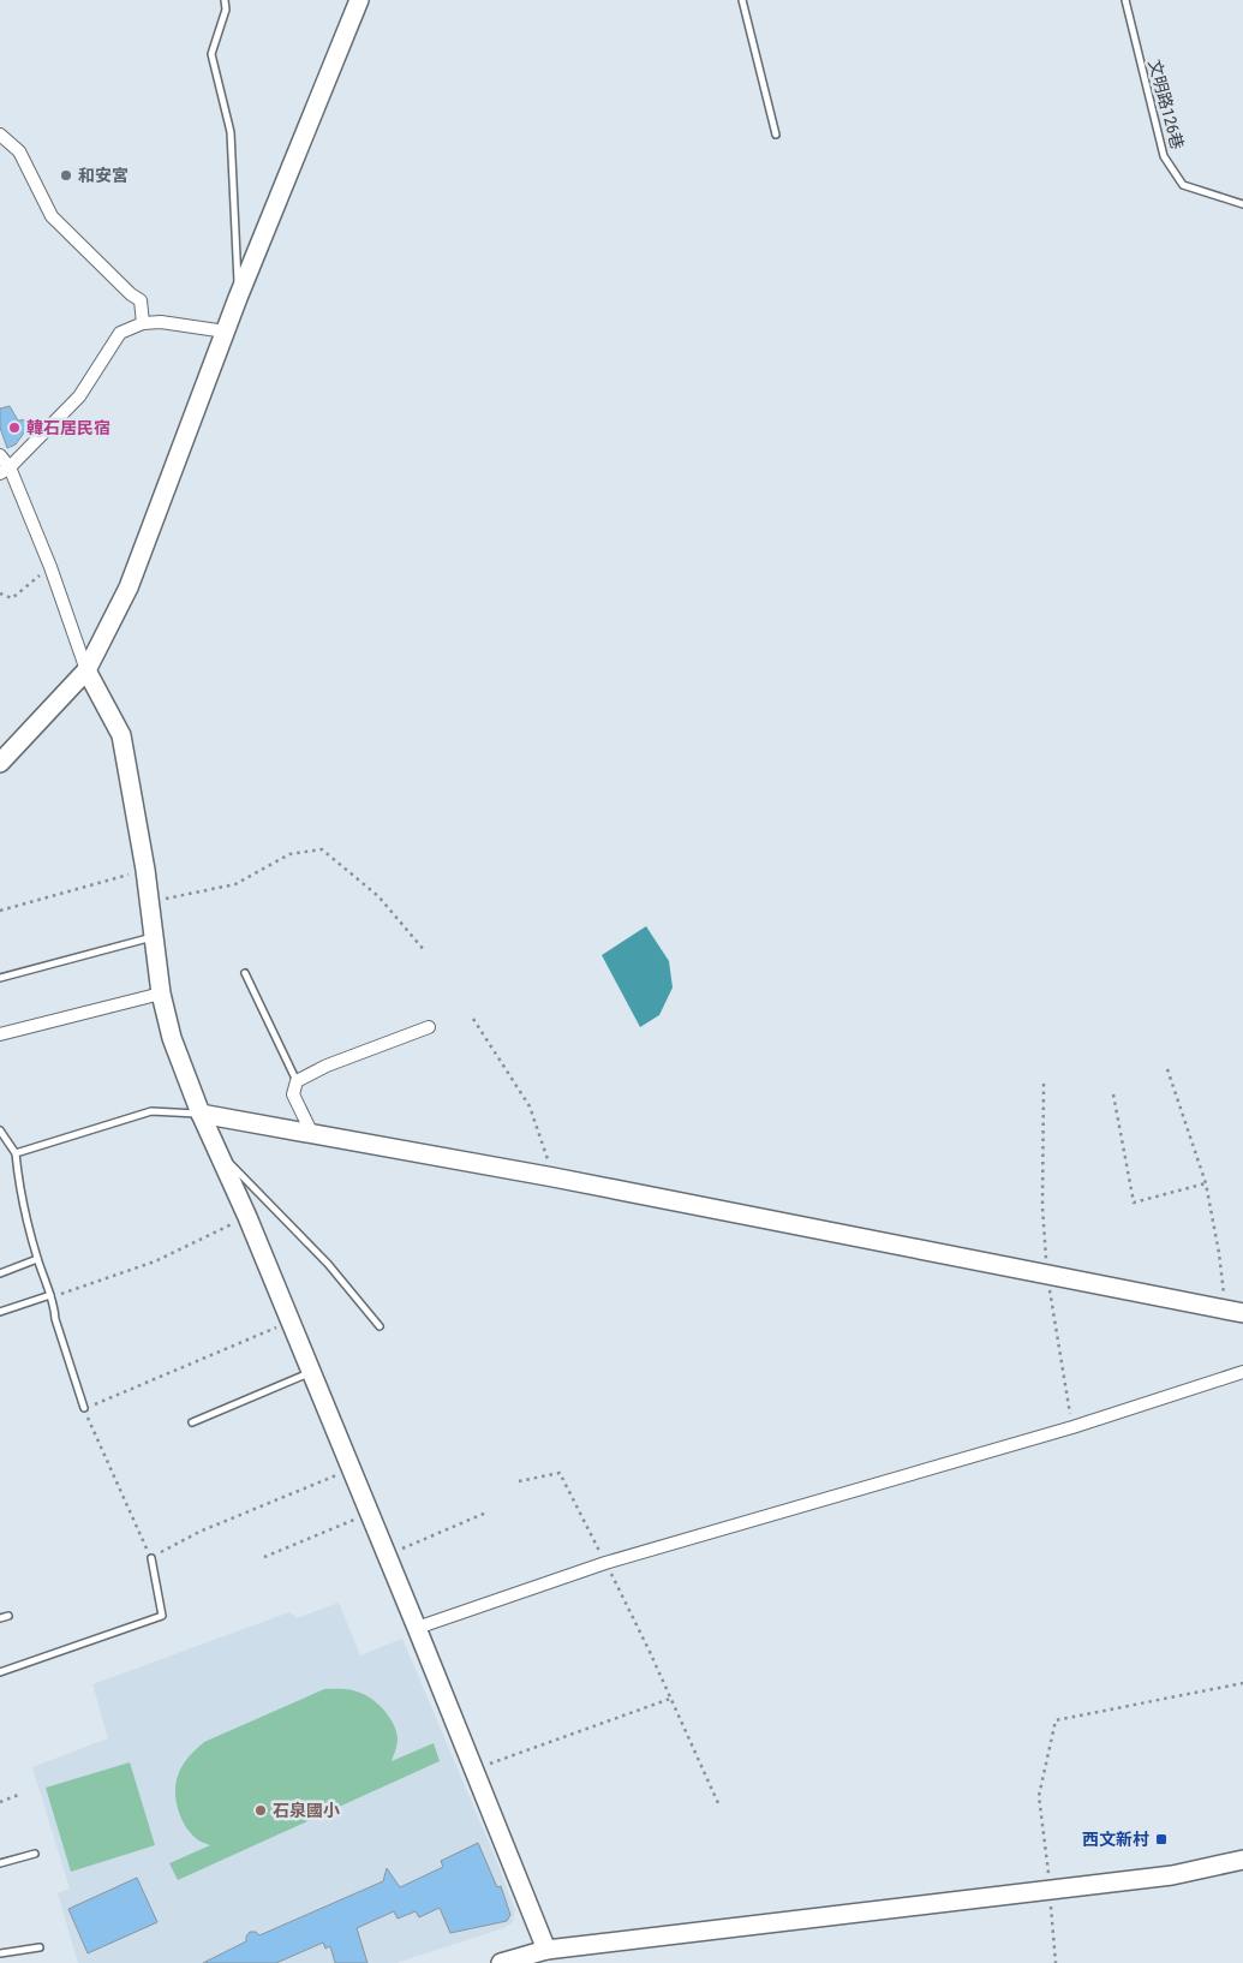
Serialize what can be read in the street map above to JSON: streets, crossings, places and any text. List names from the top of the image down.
{
  "streets": {
    "lane": ["文明路126巷"]
  },
  "places": {
    "other": ["和安宮", "韓石居民宿", "石泉國小"],
    "transit": ["西文新村"]
  }
}
